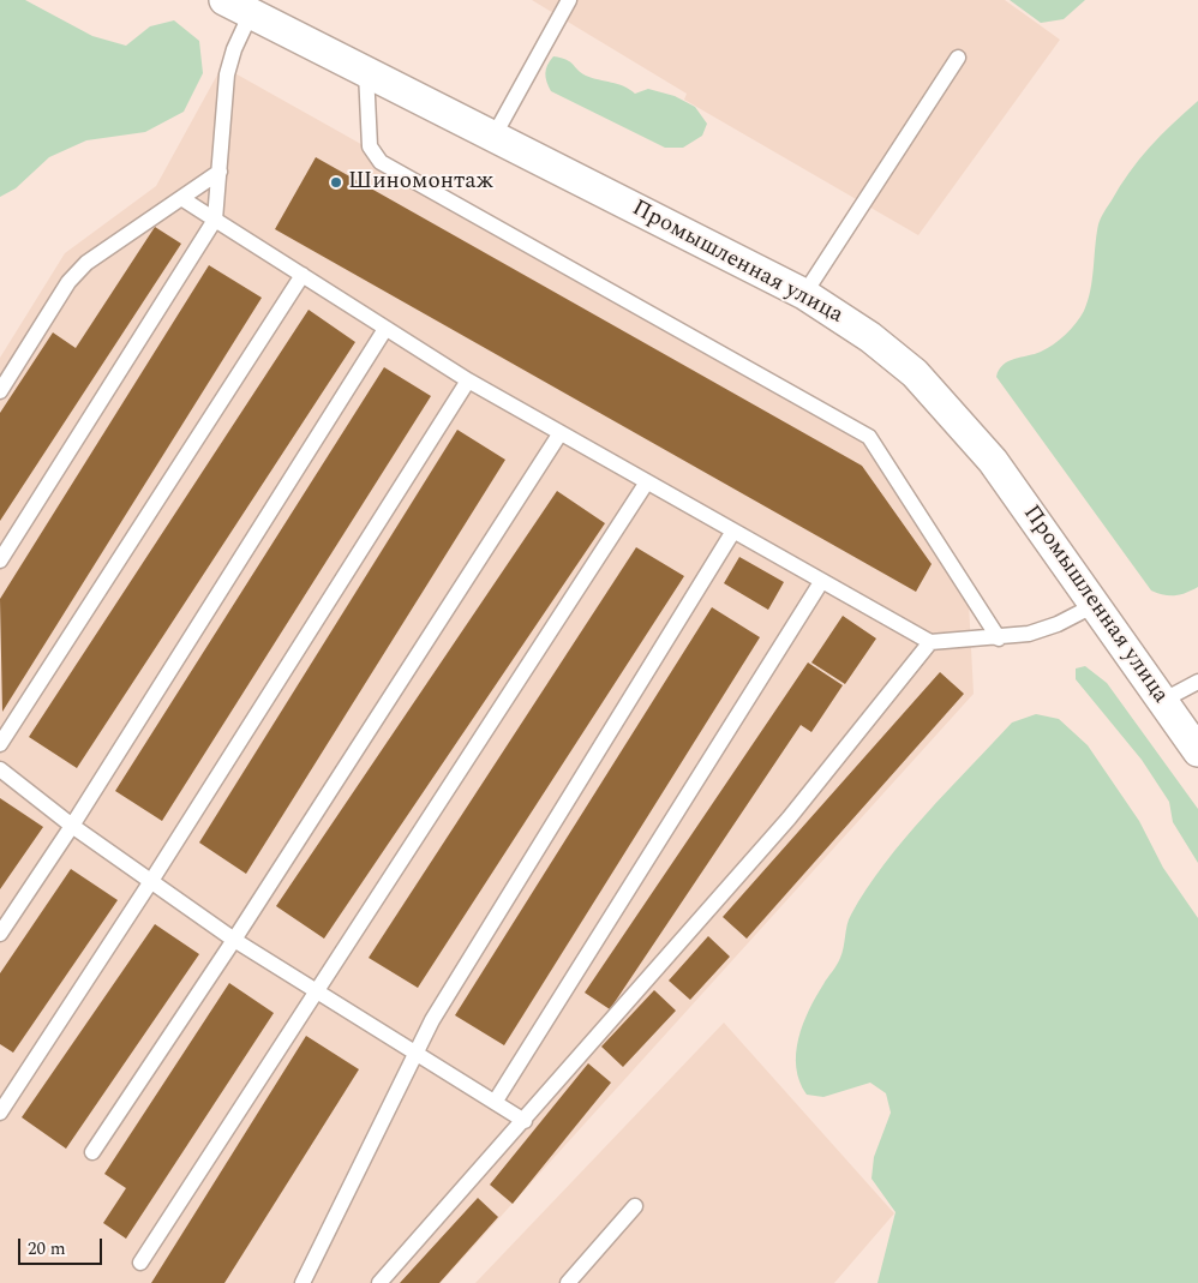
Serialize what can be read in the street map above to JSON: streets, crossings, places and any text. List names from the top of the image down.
{
  "streets": {
    "street": ["Промышленная улица"]
  },
  "places": ["Шиномонтаж"],
  "scale_bar": "20 m"
}
